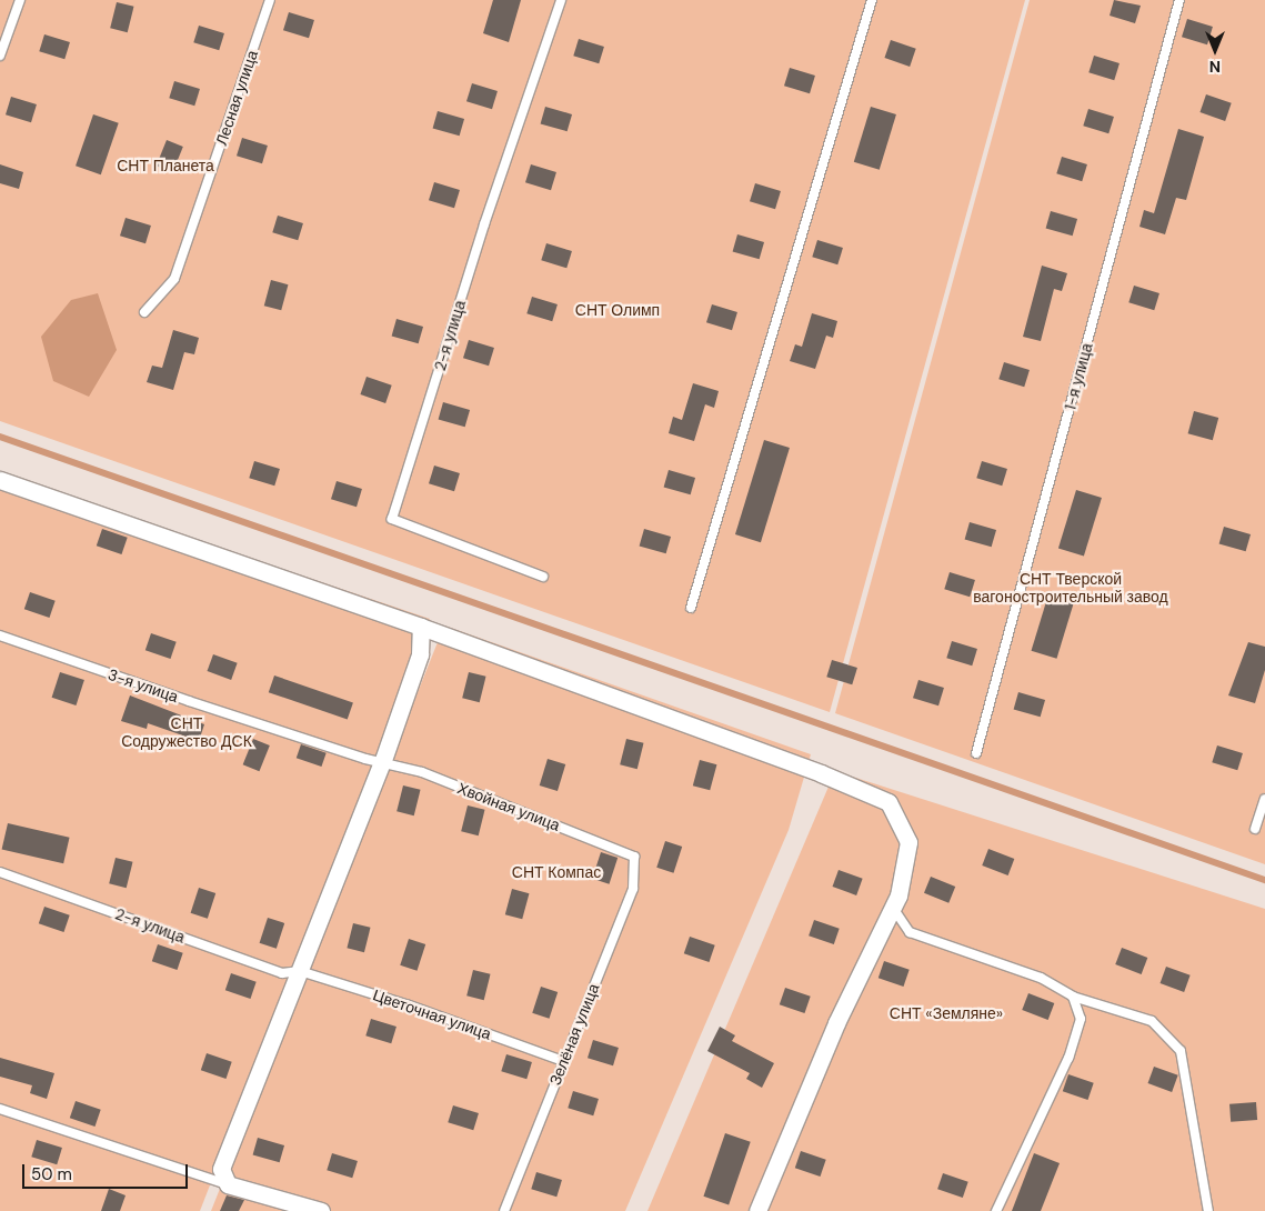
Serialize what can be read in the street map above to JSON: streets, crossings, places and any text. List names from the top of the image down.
{
  "streets": {
    "lane": [
      "Лесная улица",
      "2-я улица",
      "1-я улица",
      "3-я улица",
      "Хвойная улица",
      "Цветочная улица",
      "Зелёная улица"
    ]
  },
  "crossings": [
    ["2-я улица", "Цветочная улица"],
    ["3-я улица", "Хвойная улица"],
    ["Хвойная улица", "Зелёная улица"],
    ["Цветочная улица", "Зелёная улица"]
  ],
  "parks": [
    "СНТ Планета",
    "СНТ Олимп",
    "СНТ Тверской вагоностроительный завод",
    "СНТ Содружество ДСК",
    "СНТ Компас",
    "СНТ «Земляне»"
  ],
  "scale_bar": "50 m",
  "north": "bottom"
}
